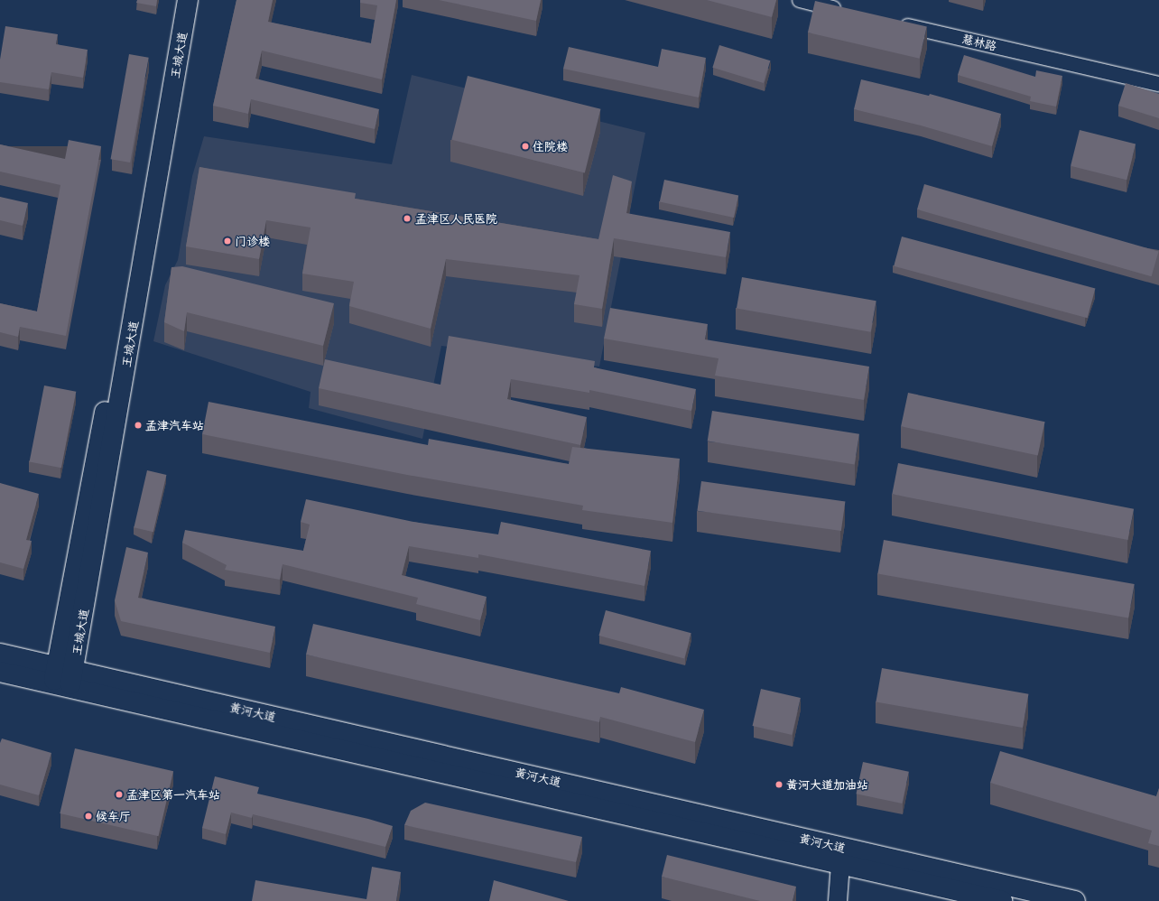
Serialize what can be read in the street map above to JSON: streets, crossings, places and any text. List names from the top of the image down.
{
  "streets": {
    "main road": ["王城大道", "黄河大道"],
    "street": ["慧林路"]
  },
  "crossings": [
    ["王城大道", "黄河大道"]
  ],
  "places": [
    "住院楼",
    "孟津区人民医院",
    "门诊楼",
    "孟津汽车站",
    "黄河大道加油站",
    "孟津区第一汽车站",
    "候车厅"
  ]
}
